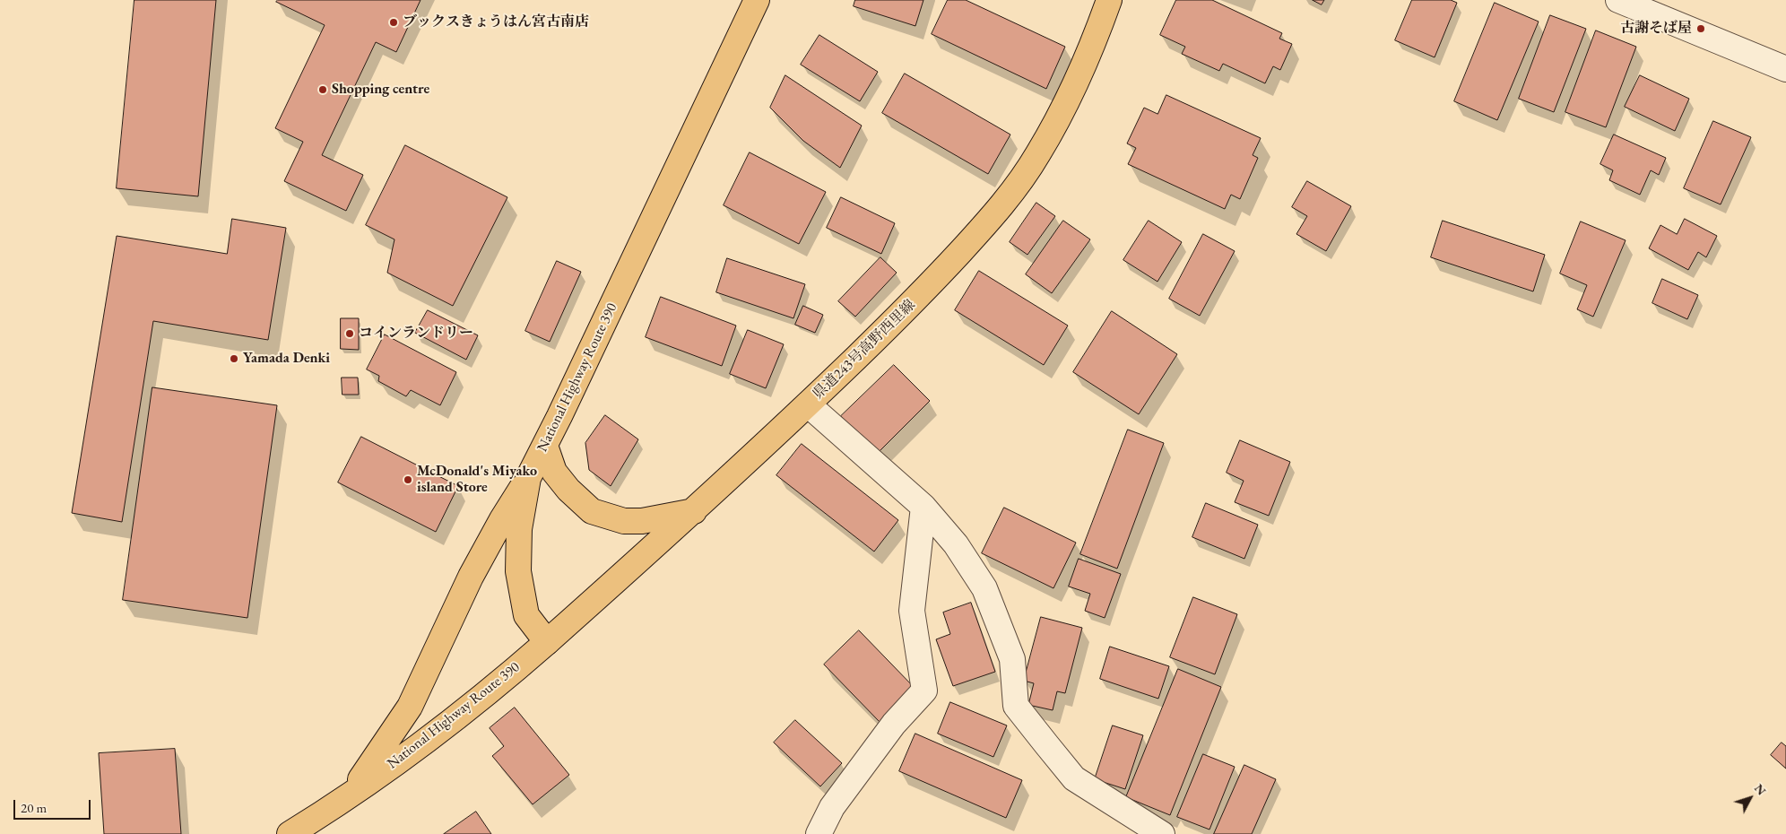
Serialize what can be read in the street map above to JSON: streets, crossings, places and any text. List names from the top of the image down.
{
  "streets": {
    "main road": ["県道243号高野西里線", "National Highway Route 390"]
  },
  "crossings": [
    ["県道243号高野西里線", "National Highway Route 390"]
  ],
  "places": [
    "ブックスきょうはん宮古南店",
    "古謝そば屋",
    "Shopping centre",
    "コインランドリー",
    "Yamada Denki",
    "McDonald's Miyako island Store"
  ],
  "scale_bar": "20 m",
  "north": "top right"
}
